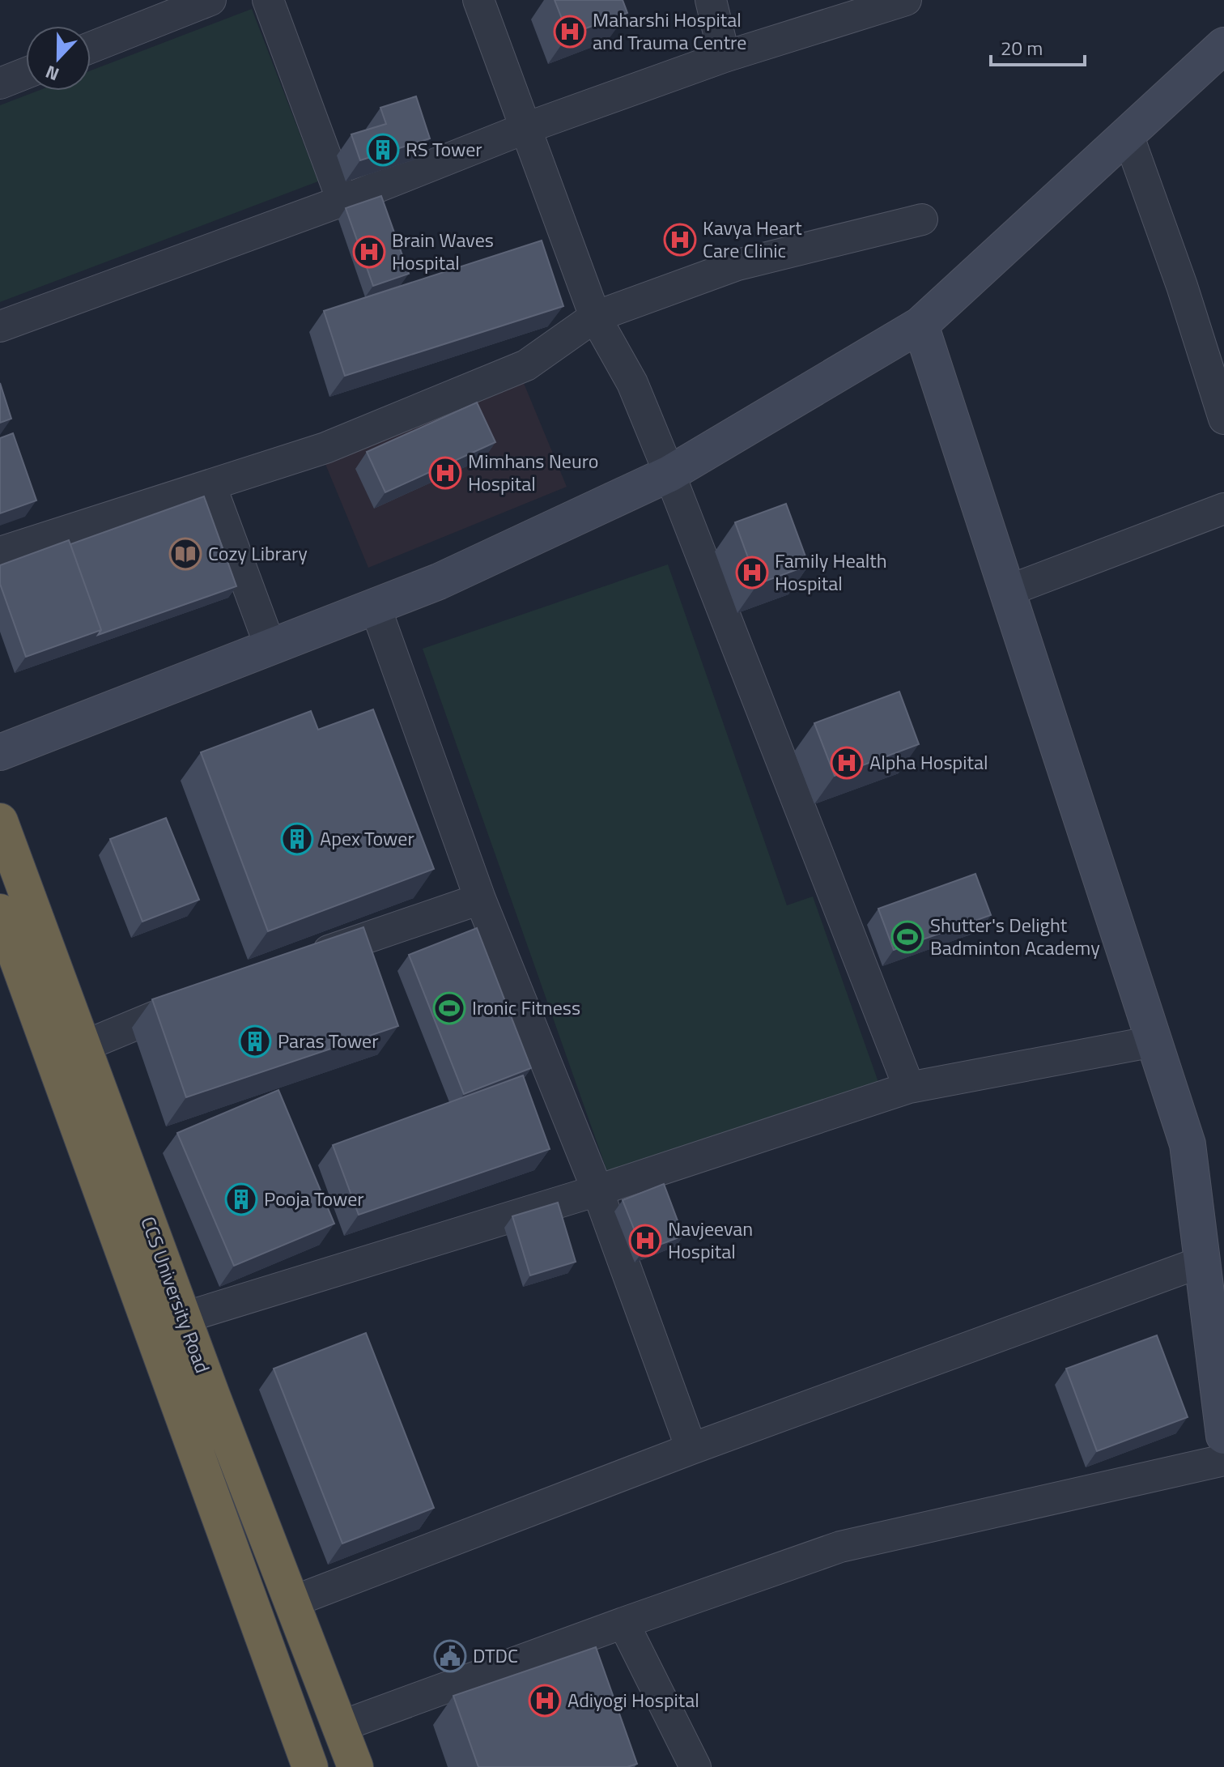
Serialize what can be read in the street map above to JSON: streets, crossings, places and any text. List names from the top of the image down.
{
  "streets": {
    "highway": ["CCS University Road"]
  },
  "places": {
    "hospital": [
      "Maharshi Hospital and Trauma Centre",
      "Kavya Heart Care Clinic",
      "Brain Waves Hospital",
      "Mimhans Neuro Hospital",
      "Family Health Hospital",
      "Alpha Hospital",
      "Navjeevan Hospital",
      "Adiyogi Hospital"
    ],
    "building": [
      "RS Tower",
      "Apex Tower",
      "Paras Tower",
      "Pooja Tower"
    ],
    "library": ["Cozy Library"],
    "sports": ["Shutter's Delight Badminton Academy", "Ironic Fitness"],
    "public building": ["DTDC"]
  },
  "scale_bar": "20 m",
  "north": "bottom"
}
